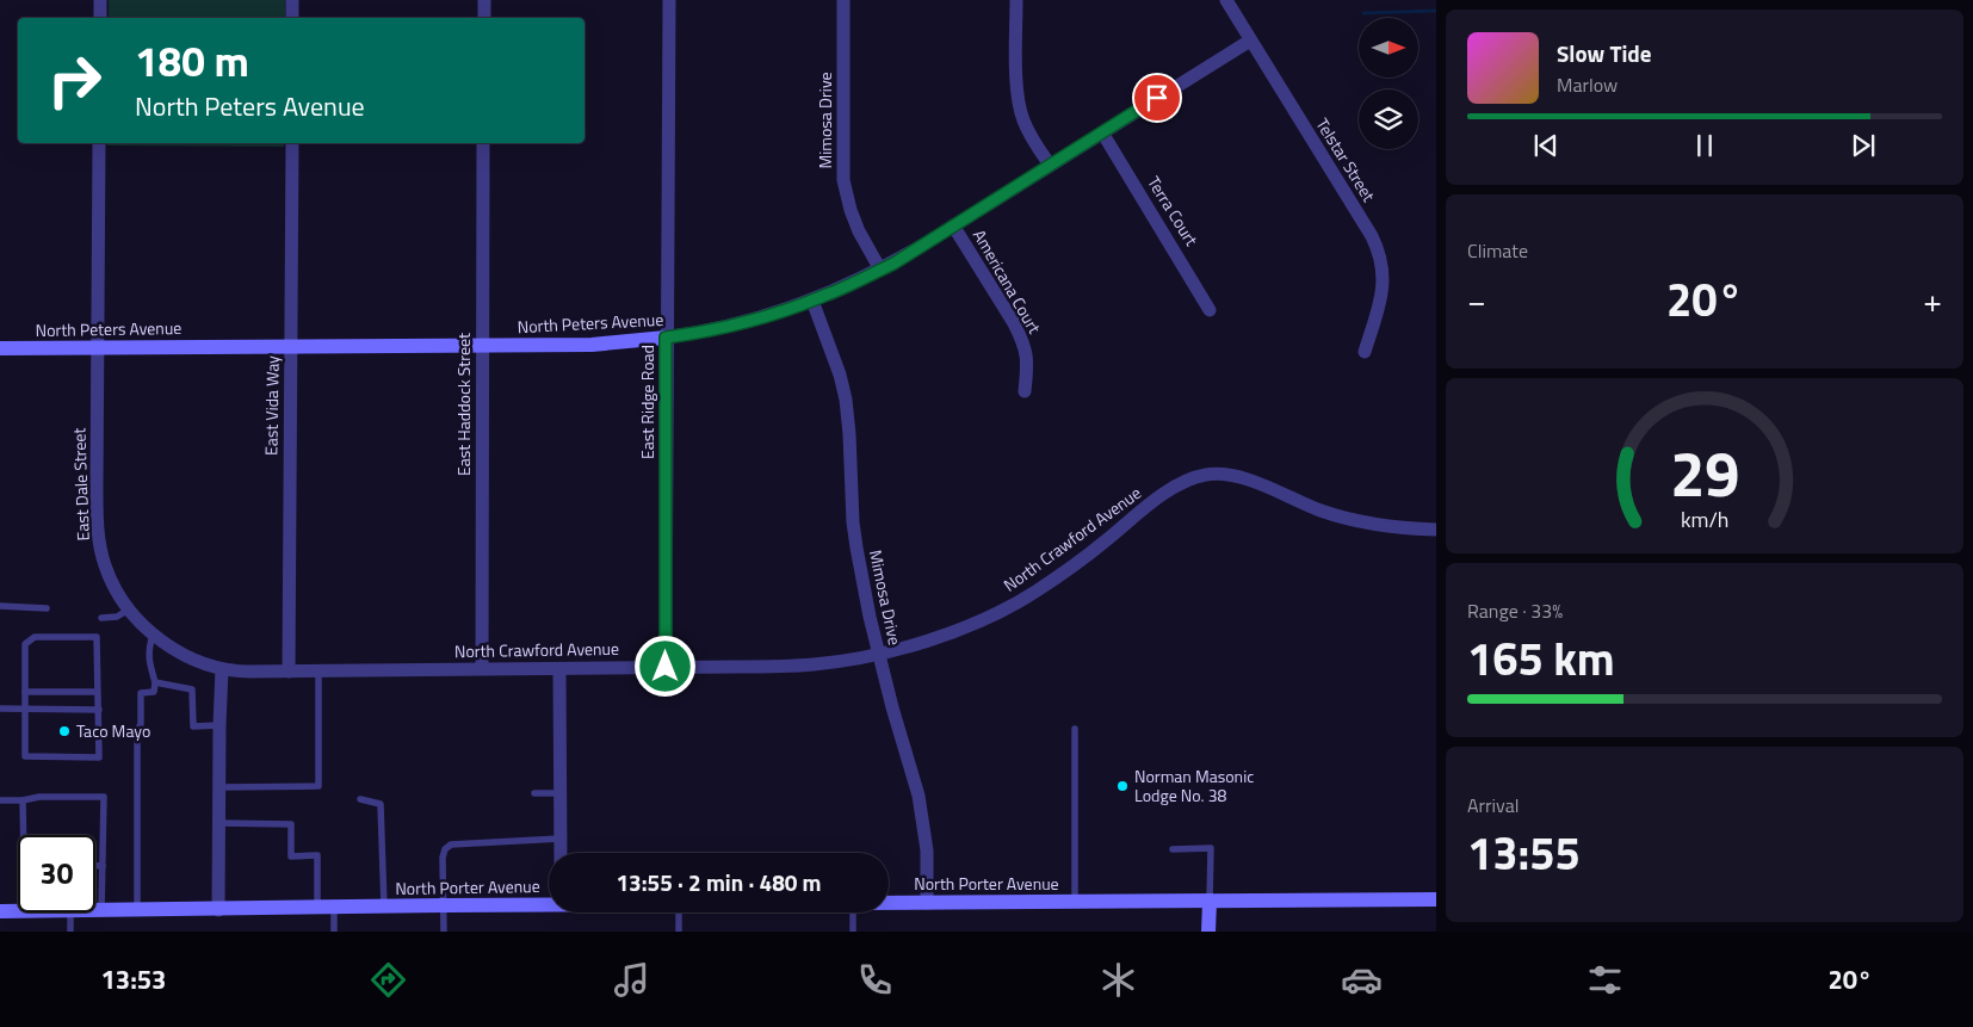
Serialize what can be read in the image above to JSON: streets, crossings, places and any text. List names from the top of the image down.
{
  "streets": {
    "main road": ["North Peters Avenue", "North Porter Avenue"],
    "street": [
      "Mimosa Drive",
      "Telstar Street",
      "Terra Court",
      "Americana Court",
      "East Ridge Road",
      "East Haddock Street",
      "East Vida Way",
      "East Dale Street",
      "North Crawford Avenue"
    ]
  },
  "crossings": [
    ["Mimosa Drive", "North Peters Avenue"],
    ["Mimosa Drive", "North Crawford Avenue"],
    ["Mimosa Drive", "North Porter Avenue"],
    ["Telstar Street", "North Peters Avenue"],
    ["Terra Court", "North Peters Avenue"],
    ["Americana Court", "North Peters Avenue"],
    ["North Peters Avenue", "East Ridge Road"],
    ["North Peters Avenue", "East Haddock Street"],
    ["North Peters Avenue", "East Vida Way"],
    ["North Peters Avenue", "East Dale Street"],
    ["East Ridge Road", "North Crawford Avenue"],
    ["East Haddock Street", "North Crawford Avenue"],
    ["East Vida Way", "North Crawford Avenue"],
    ["East Dale Street", "North Crawford Avenue"]
  ],
  "places": ["Taco Mayo", "Norman Masonic Lodge No. 38"],
  "north": "right",
  "page": {
    "turn": ["180 m", "North Peters Avenue"],
    "song": ["Slow Tide", "Marlow"],
    "tile": [
      "Climate",
      ["Range · 33%", "165 km"],
      ["Arrival", "13:55"]
    ],
    "heat": ["−", "20°", "+"],
    "limit": "30",
    "trip": "13:55 · 2 min · 480 m",
    "tabs": ["13:53", "20°"],
    "gauge": ["29", "km/h"]
  }
}
